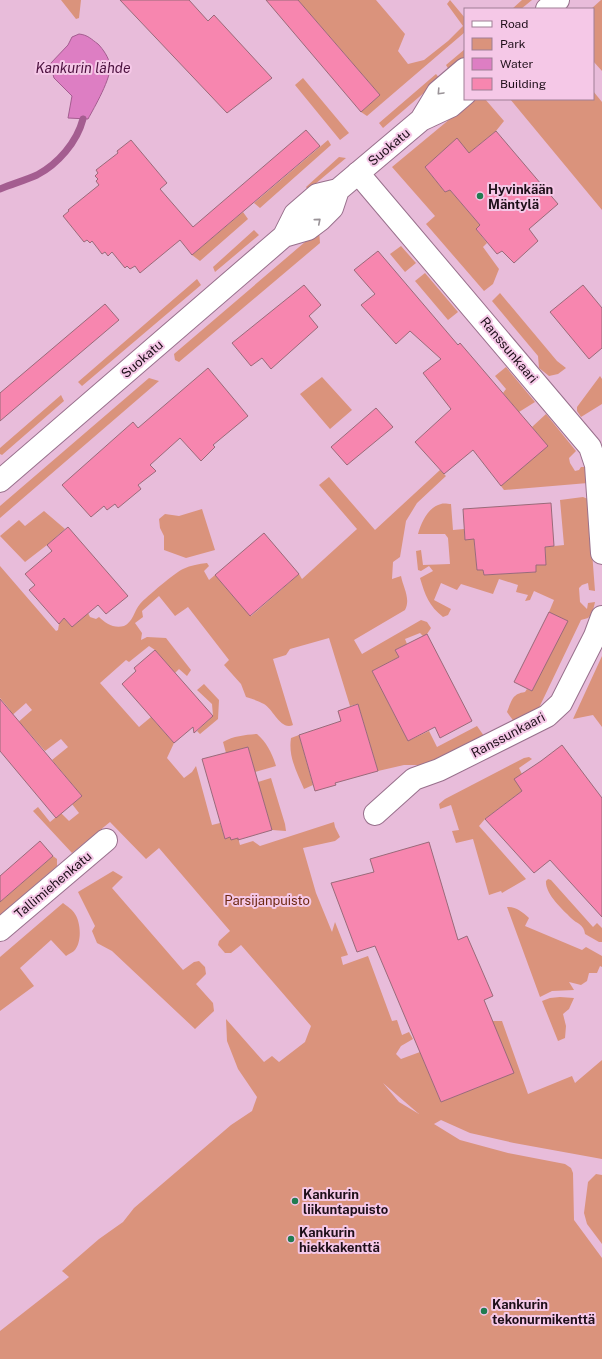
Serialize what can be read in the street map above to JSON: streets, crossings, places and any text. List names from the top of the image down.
{
  "streets": {
    "street": ["Suokatu", "Ranssunkaari", "Tallimiehenkatu"]
  },
  "crossings": [
    ["Suokatu", "Ranssunkaari"]
  ],
  "water": ["Kankurin lähde"],
  "parks": ["Parsijanpuisto"],
  "places": [
    "Hyvinkään Mäntylä",
    "Kankurin liikuntapuisto",
    "Kankurin hiekkakenttä",
    "Kankurin tekonurmikenttä"
  ],
  "legend": [
    "Road",
    "Park",
    "Water",
    "Building"
  ]
}
